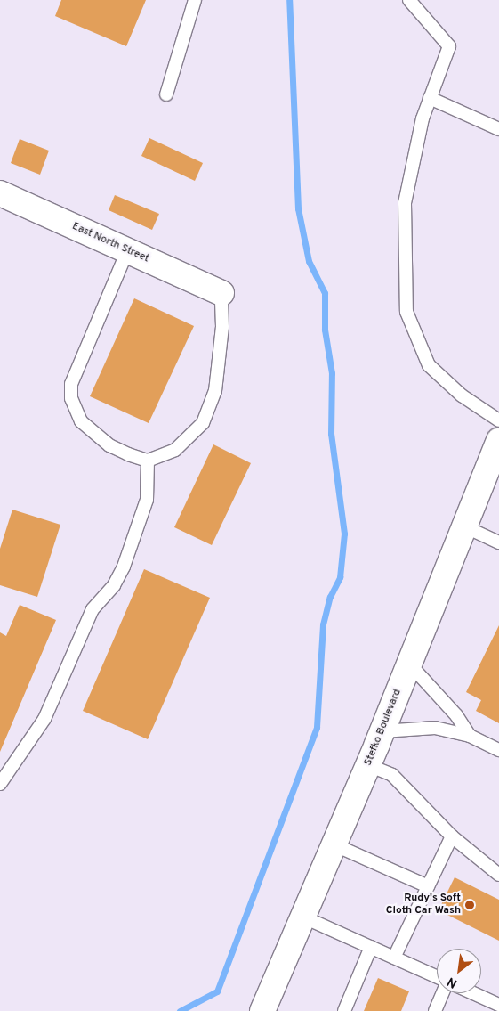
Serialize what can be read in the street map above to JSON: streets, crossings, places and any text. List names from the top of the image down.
{
  "streets": {
    "main road": ["East North Street", "Stefko Boulevard"]
  },
  "places": ["Rudy's Soft Cloth Car Wash"],
  "north": "bottom left"
}
